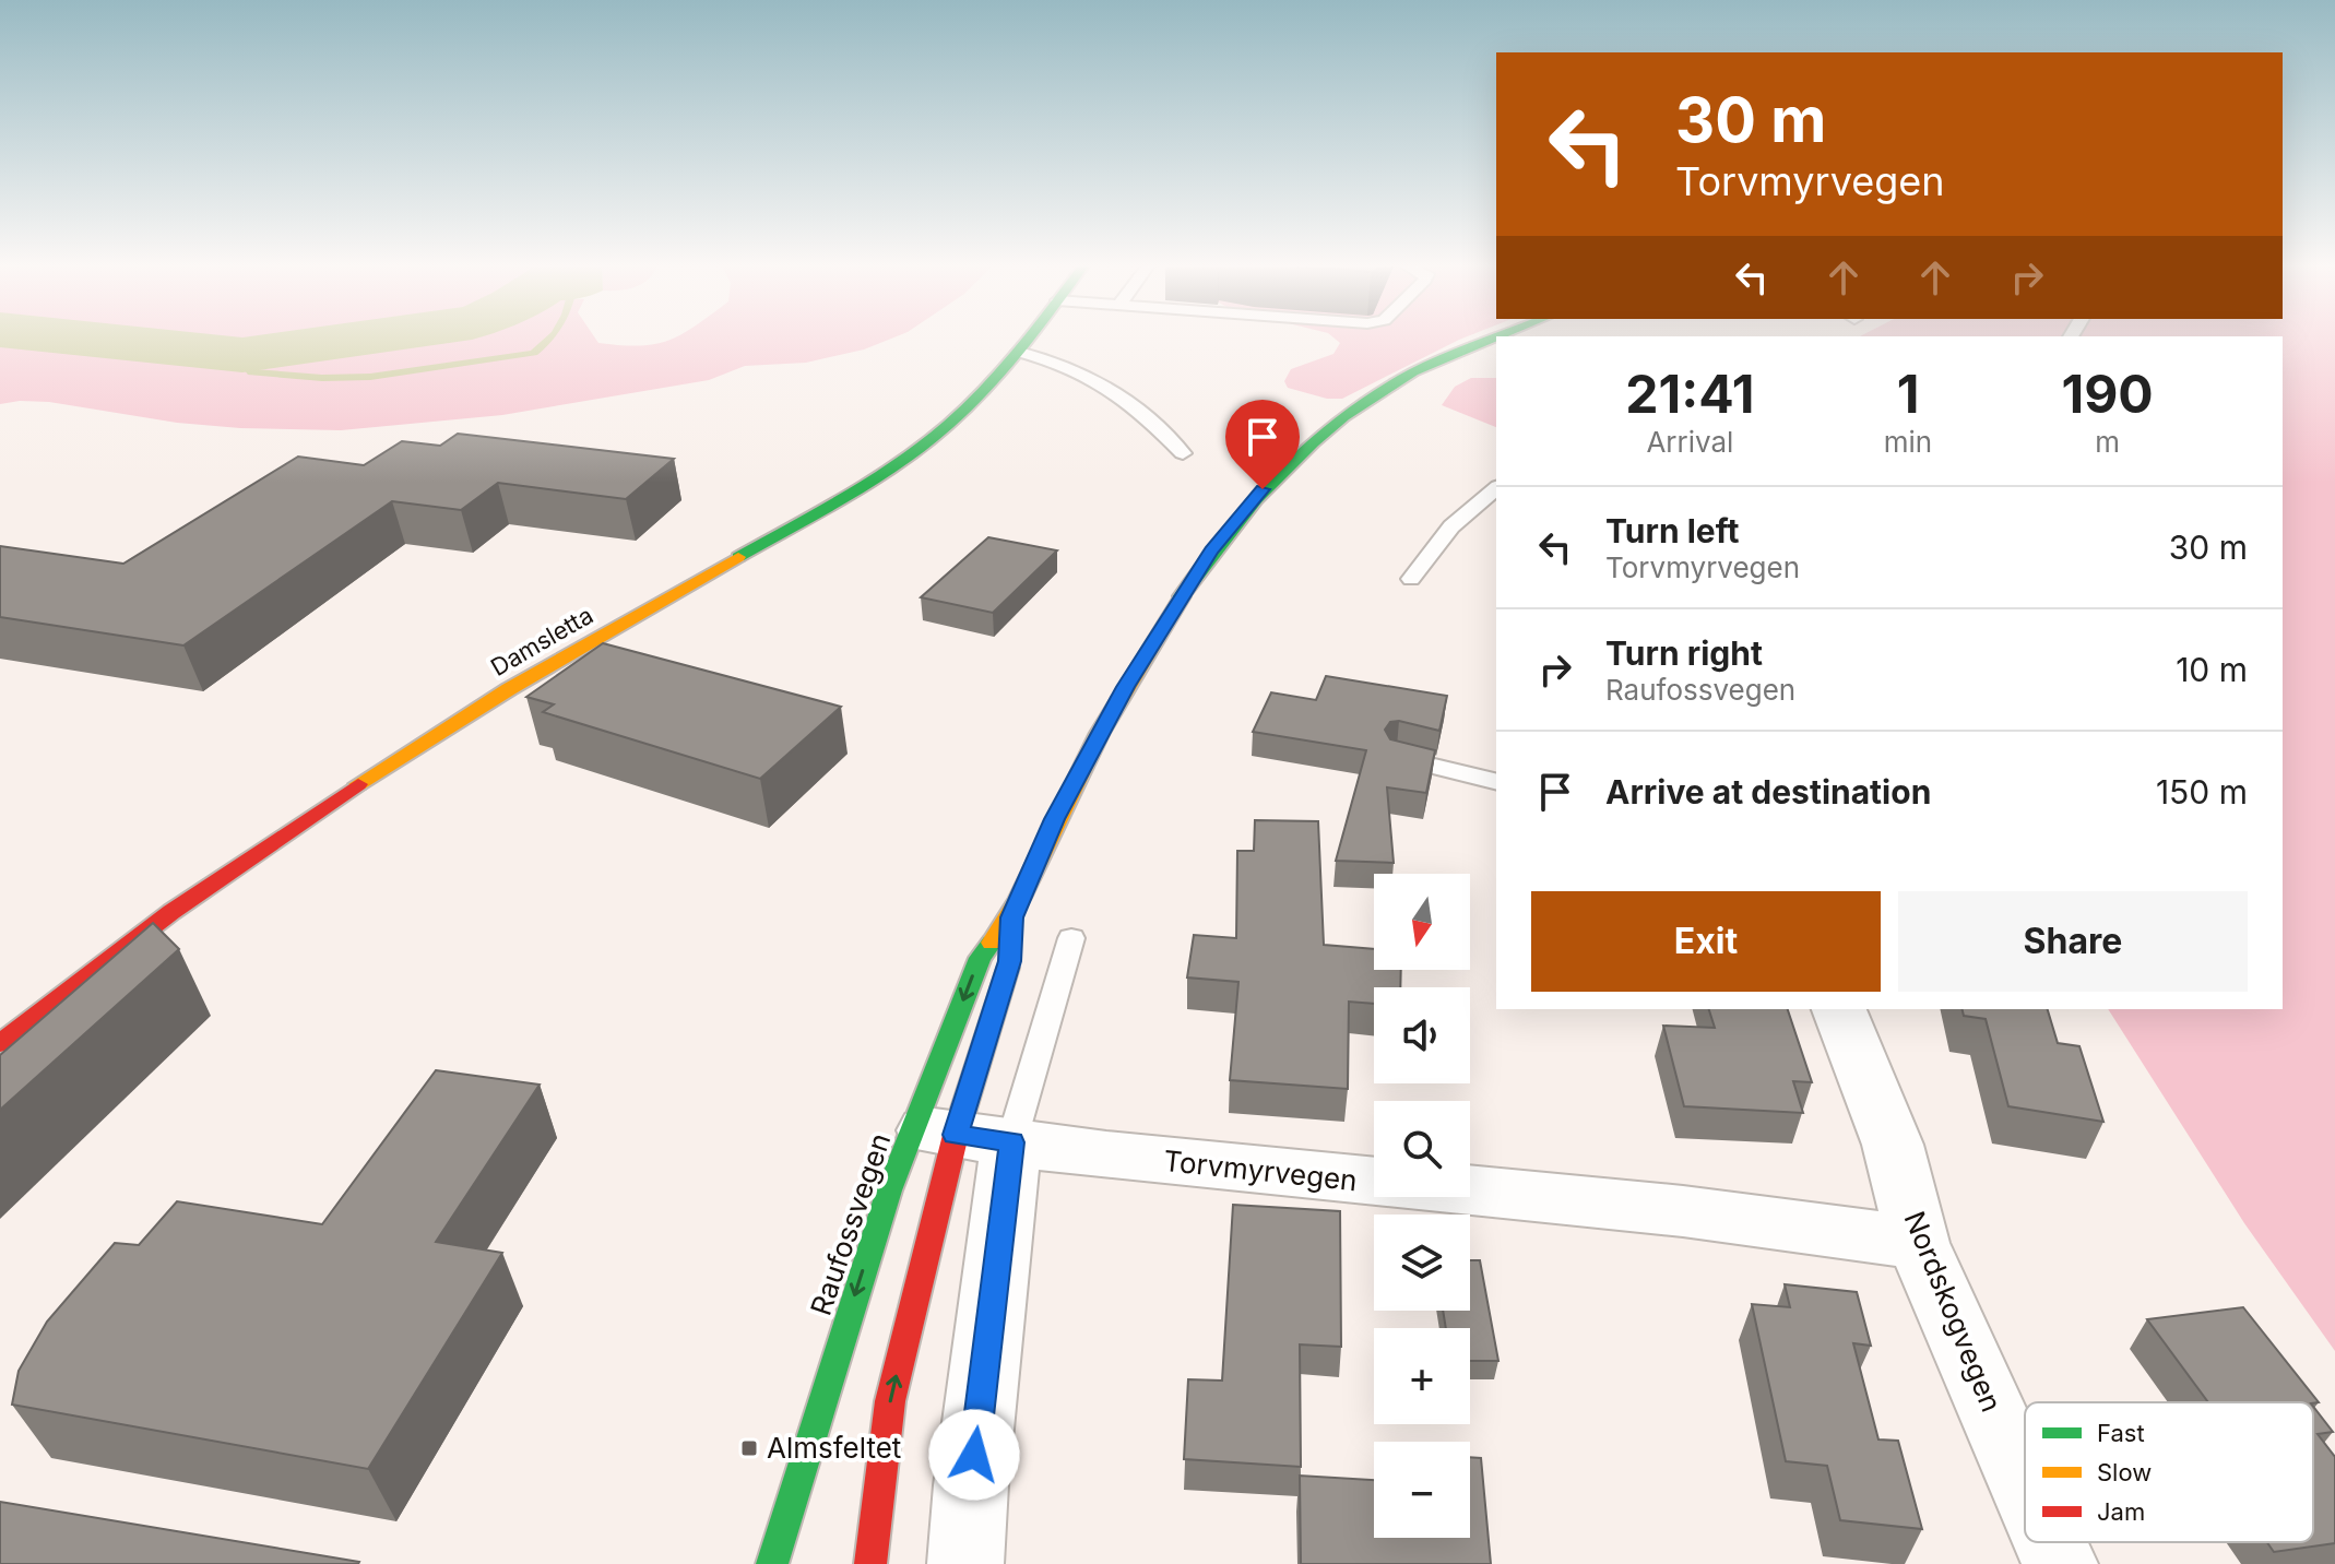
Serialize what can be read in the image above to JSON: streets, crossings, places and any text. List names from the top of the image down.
{
  "streets": {
    "main road": ["Damsletta", "Raufossvegen"],
    "street": ["Torvmyrvegen", "Nordskogvegen"]
  },
  "crossings": [
    ["Torvmyrvegen", "Raufossvegen"],
    ["Torvmyrvegen", "Nordskogvegen"]
  ],
  "places": {
    "transit": ["Almsfeltet"]
  },
  "legend": ["Fast", "Slow", "Jam"],
  "north": "bottom",
  "page": {
    "turn": ["30 m", "Torvmyrvegen"],
    "eta": [
      "21:41",
      "Arrival",
      "1",
      "min",
      "190",
      "m"
    ],
    "list": [
      {
        "name": "Turn left",
        "note": "Torvmyrvegen",
        "value": "30 m"
      },
      {
        "name": "Turn right",
        "note": "Raufossvegen",
        "value": "10 m"
      },
      {
        "name": "Arrive at destination",
        "value": "150 m"
      }
    ],
    "map_buttons": ["+", "−"],
    "buttons": ["Exit", "Share"]
  }
}
